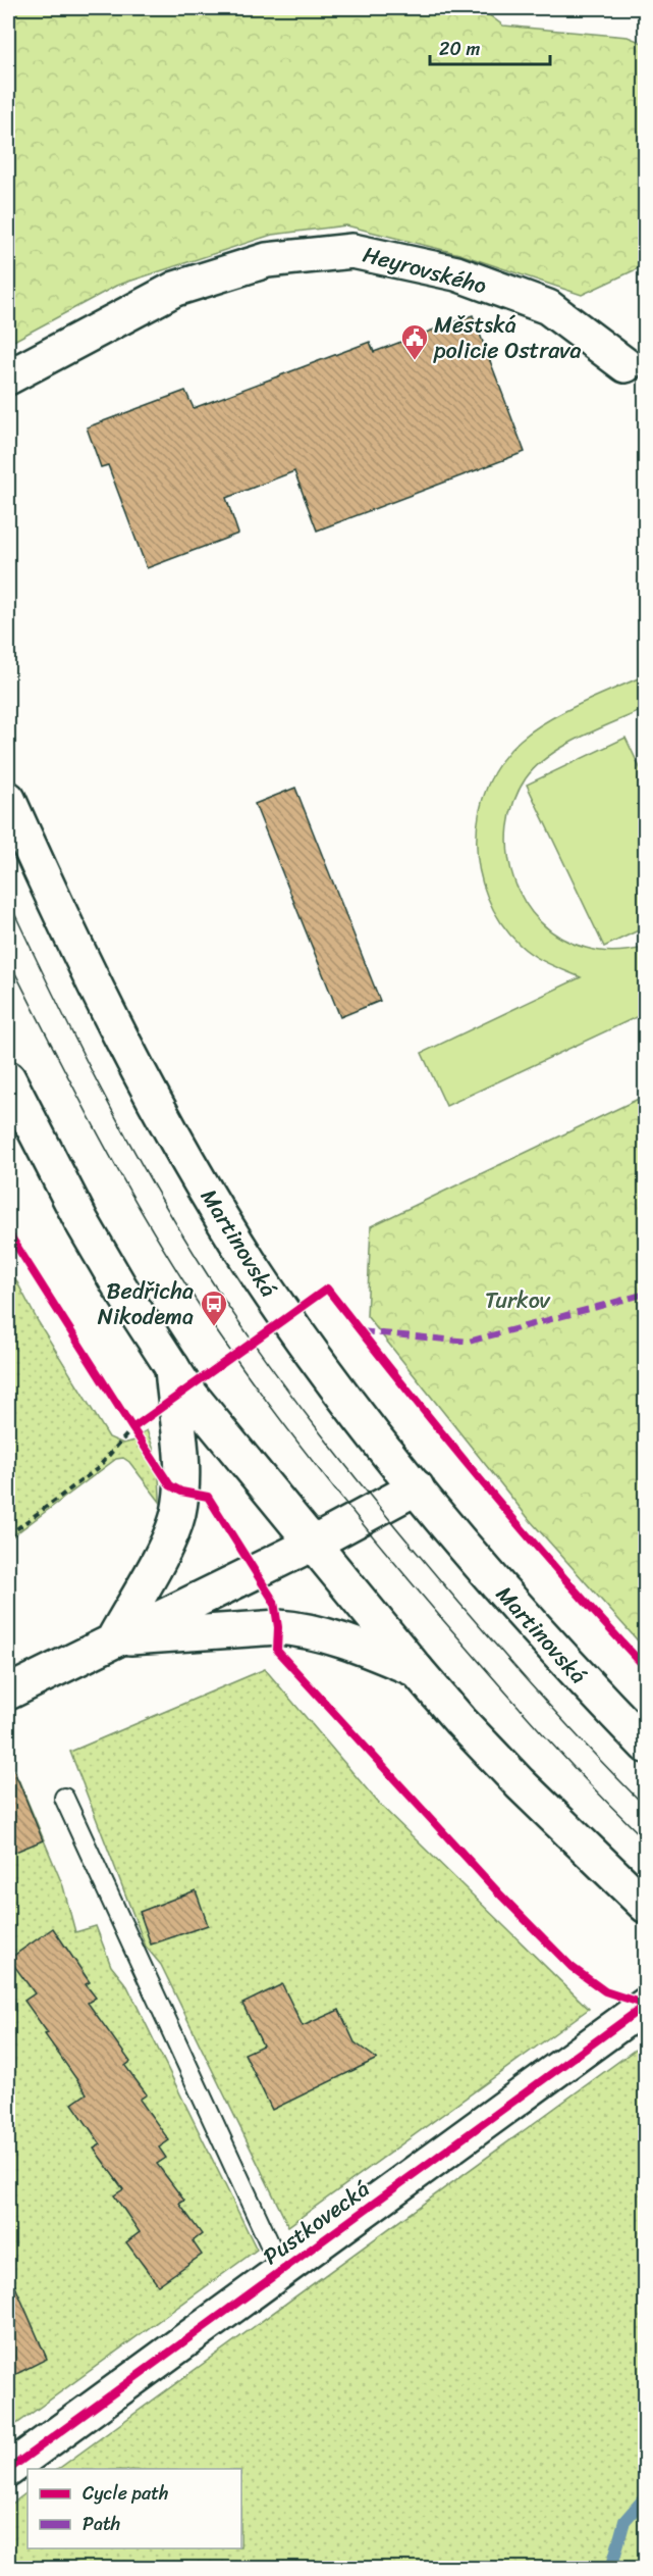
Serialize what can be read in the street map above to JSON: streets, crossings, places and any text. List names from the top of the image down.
{
  "streets": {
    "street": ["Heyrovského", "Martinovská", "Pustkovecká"]
  },
  "parks": ["Turkov"],
  "places": {
    "public building": ["Městská policie Ostrava"],
    "bus stop": ["Bedřicha Nikodema"]
  },
  "legend": ["Cycle path", "Path"],
  "scale_bar": "20 m"
}
